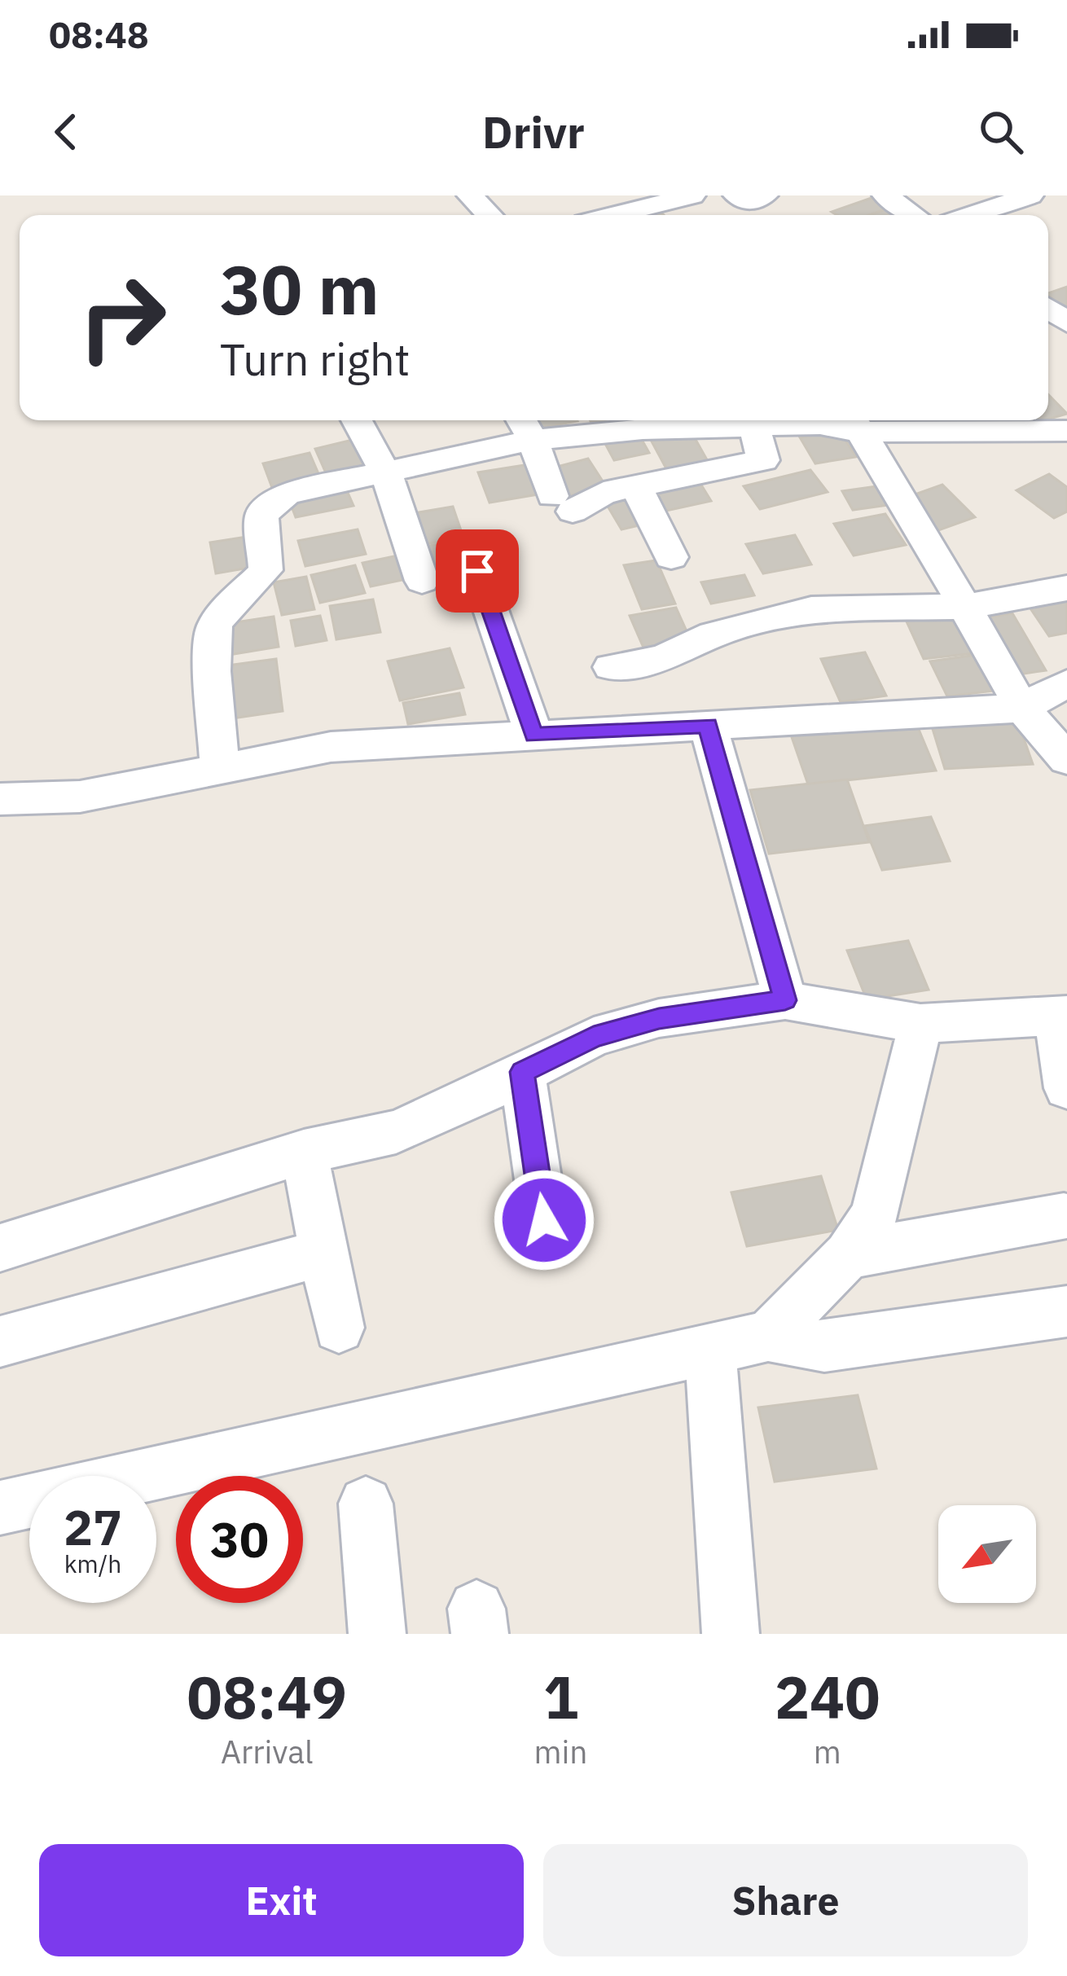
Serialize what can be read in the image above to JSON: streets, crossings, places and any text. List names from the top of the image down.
{
  "north": "bottom left",
  "page": {
    "status": "08:48",
    "header": "Drivr",
    "turn": ["30 m", "Turn right"],
    "speed": "27 km/h",
    "limit": "30",
    "eta": [
      "08:49",
      "Arrival",
      "1",
      "min",
      "240",
      "m"
    ],
    "buttons": ["Exit", "Share"]
  }
}
